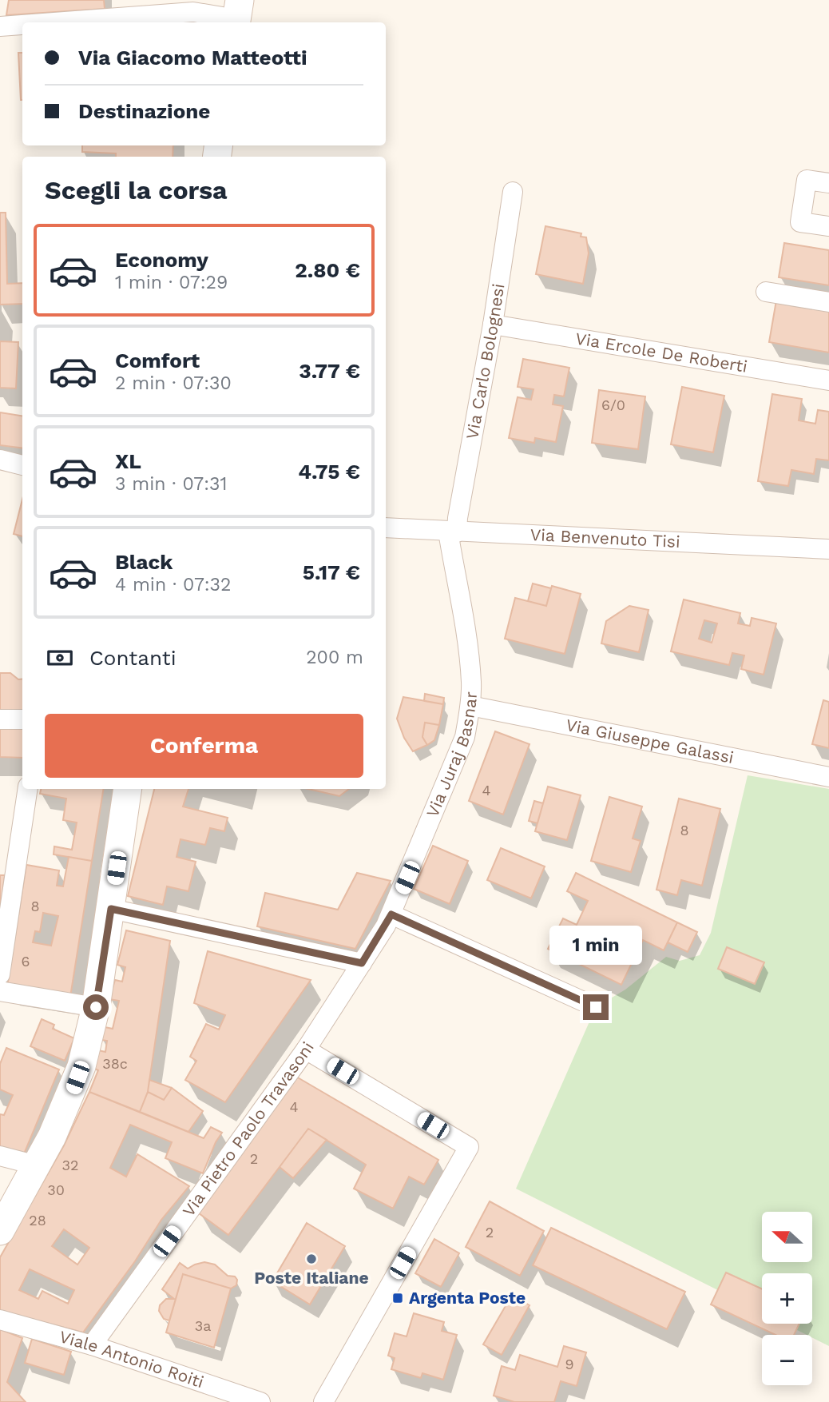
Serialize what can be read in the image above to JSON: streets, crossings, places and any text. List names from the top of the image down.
{
  "streets": {
    "street": [
      "Via Ercole De Roberti",
      "Via Carlo Bolognesi",
      "Via Benvenuto Tisi",
      "Via Giuseppe Galassi",
      "Via Juraj Basnar",
      "Via Pietro Paolo Travasoni",
      "Viale Antonio Roiti"
    ]
  },
  "crossings": [
    ["Via Ercole De Roberti", "Via Carlo Bolognesi"],
    ["Via Carlo Bolognesi", "Via Benvenuto Tisi"],
    ["Via Carlo Bolognesi", "Via Juraj Basnar"],
    ["Via Benvenuto Tisi", "Via Juraj Basnar"],
    ["Via Giuseppe Galassi", "Via Juraj Basnar"],
    ["Via Juraj Basnar", "Via Pietro Paolo Travasoni"],
    ["Via Pietro Paolo Travasoni", "Viale Antonio Roiti"]
  ],
  "places": {
    "other": ["Poste Italiane"],
    "transit": ["Argenta Poste"]
  },
  "house_numbers": [
    "6/0",
    "4",
    "8",
    "8",
    "6",
    "38c",
    "4",
    "2",
    "32",
    "30",
    "28",
    "2",
    "3a",
    "9"
  ],
  "north": "left",
  "page": {
    "banner": ["Via Giacomo Matteotti", "Destinazione"],
    "heading": "Scegli la corsa",
    "list": [
      {
        "name": "Economy",
        "note": "1 min · 07:29",
        "value": "2.80 €"
      },
      {
        "name": "Comfort",
        "note": "2 min · 07:30",
        "value": "3.77 €"
      },
      {
        "name": "XL",
        "note": "3 min · 07:31",
        "value": "4.75 €"
      },
      {
        "name": "Black",
        "note": "4 min · 07:32",
        "value": "5.17 €"
      }
    ],
    "pay": ["Contanti", "200 m"],
    "buttons": "Conferma",
    "bubble": "1 min",
    "map_buttons": ["+", "−"]
  }
}
